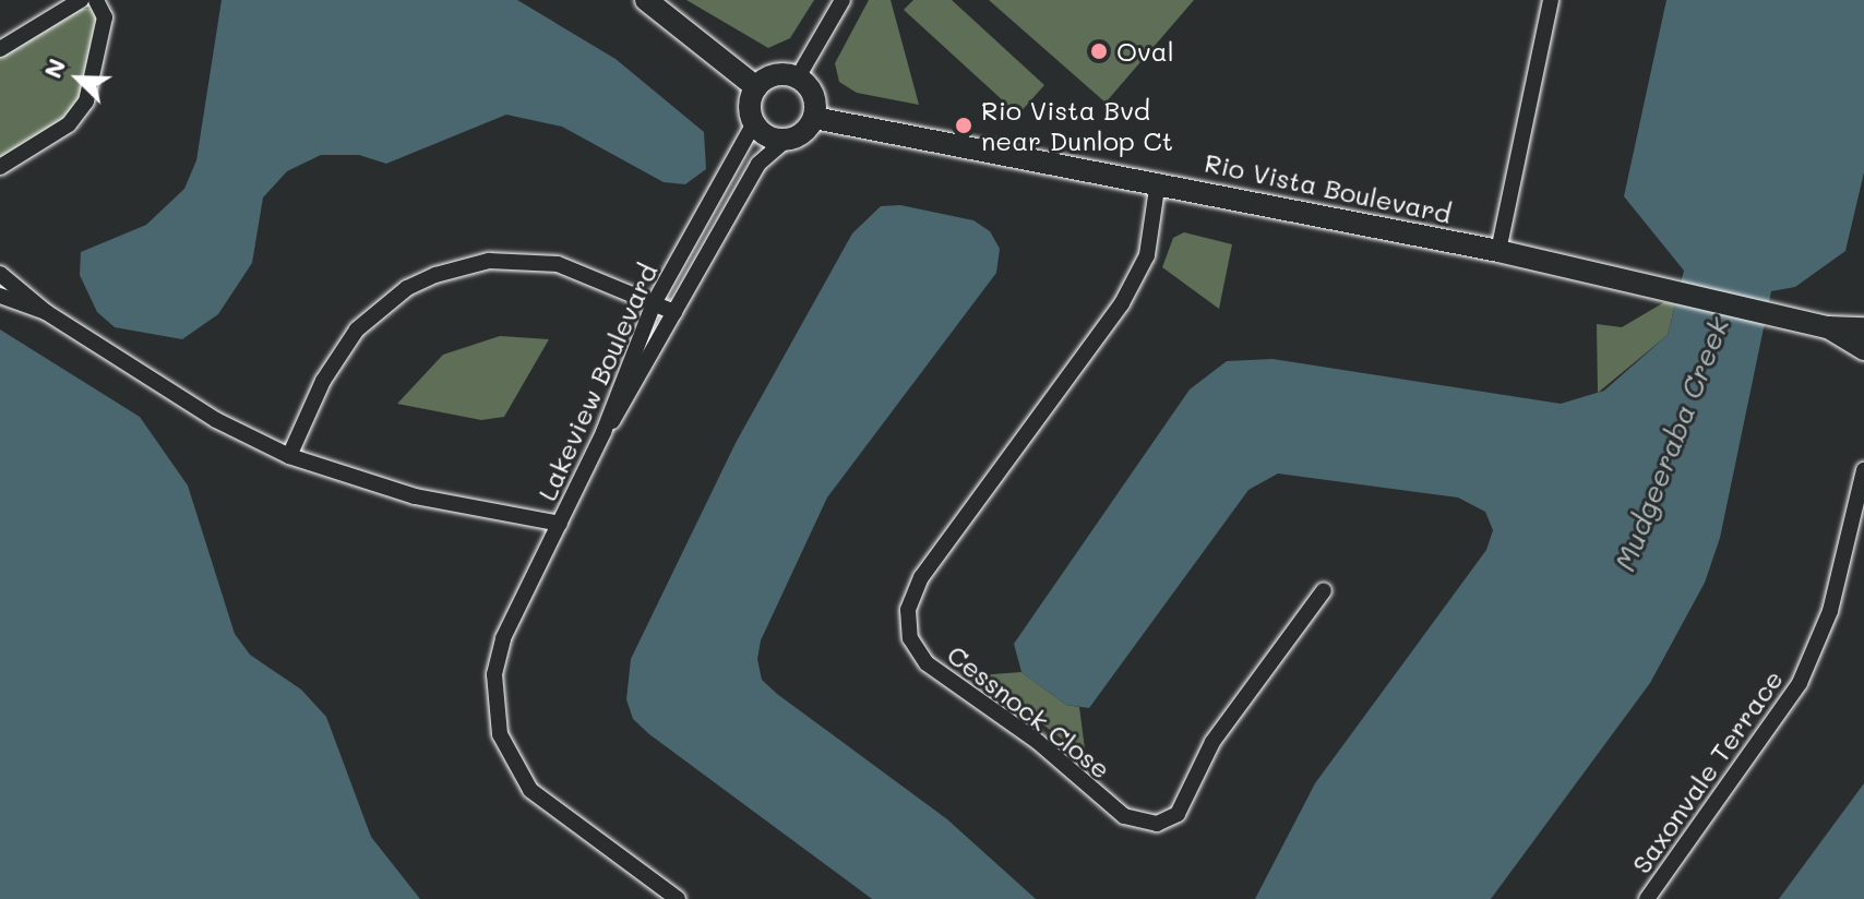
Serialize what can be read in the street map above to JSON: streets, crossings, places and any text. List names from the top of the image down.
{
  "streets": {
    "street": [
      "Rio Vista Boulevard",
      "Lakeview Boulevard",
      "Cessnock Close",
      "Saxonvale Terrace"
    ]
  },
  "crossings": [
    ["Rio Vista Boulevard", "Lakeview Boulevard"],
    ["Rio Vista Boulevard", "Cessnock Close"]
  ],
  "water": ["Mudgeeraba Creek"],
  "places": ["Oval", "Rio Vista Bvd near Dunlop Ct"],
  "north": "top left"
}
